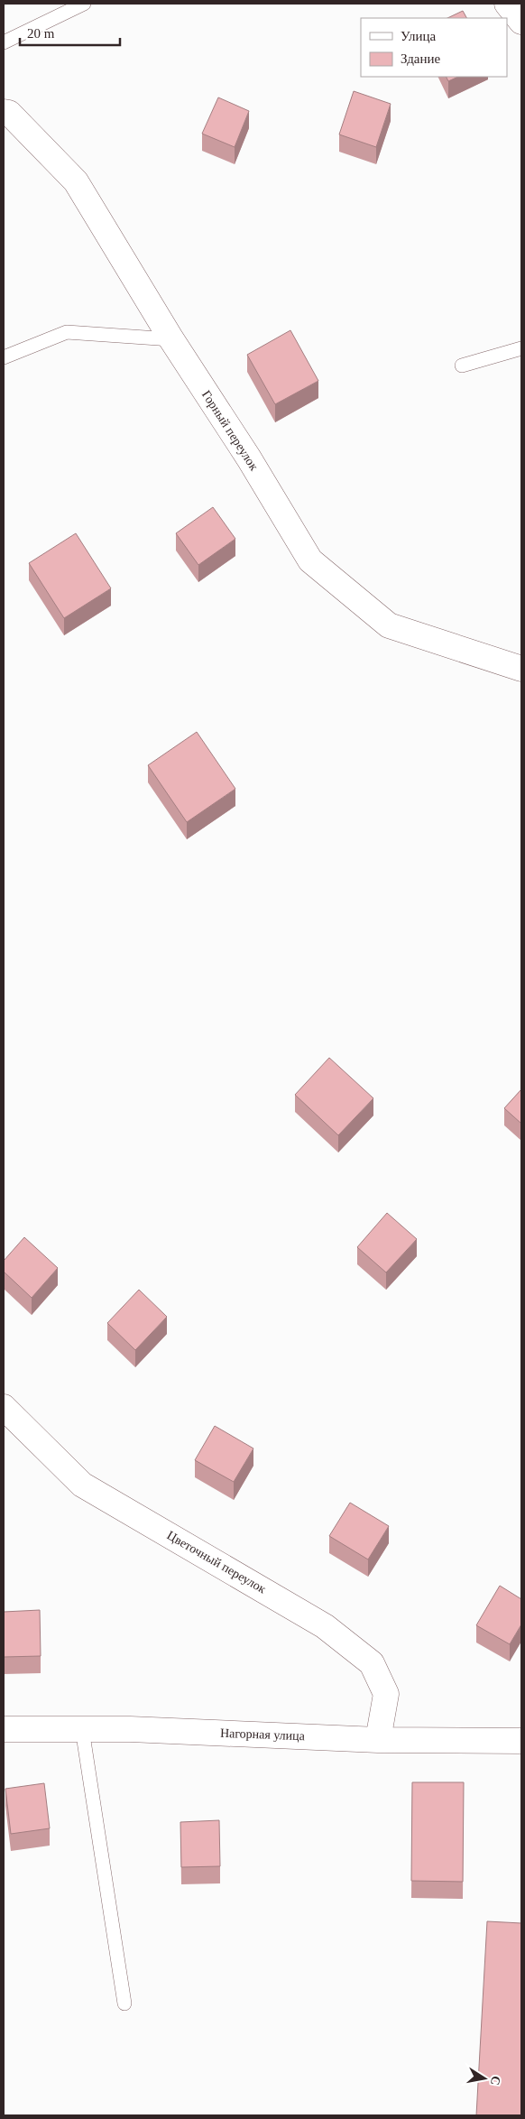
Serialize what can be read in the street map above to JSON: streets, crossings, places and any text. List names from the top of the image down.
{
  "streets": {
    "street": ["Горный переулок", "Цветочный переулок", "Нагорная улица"]
  },
  "crossings": [
    ["Цветочный переулок", "Нагорная улица"]
  ],
  "legend": ["Улица", "Здание"],
  "scale_bar": "20 m",
  "north": "right"
}
